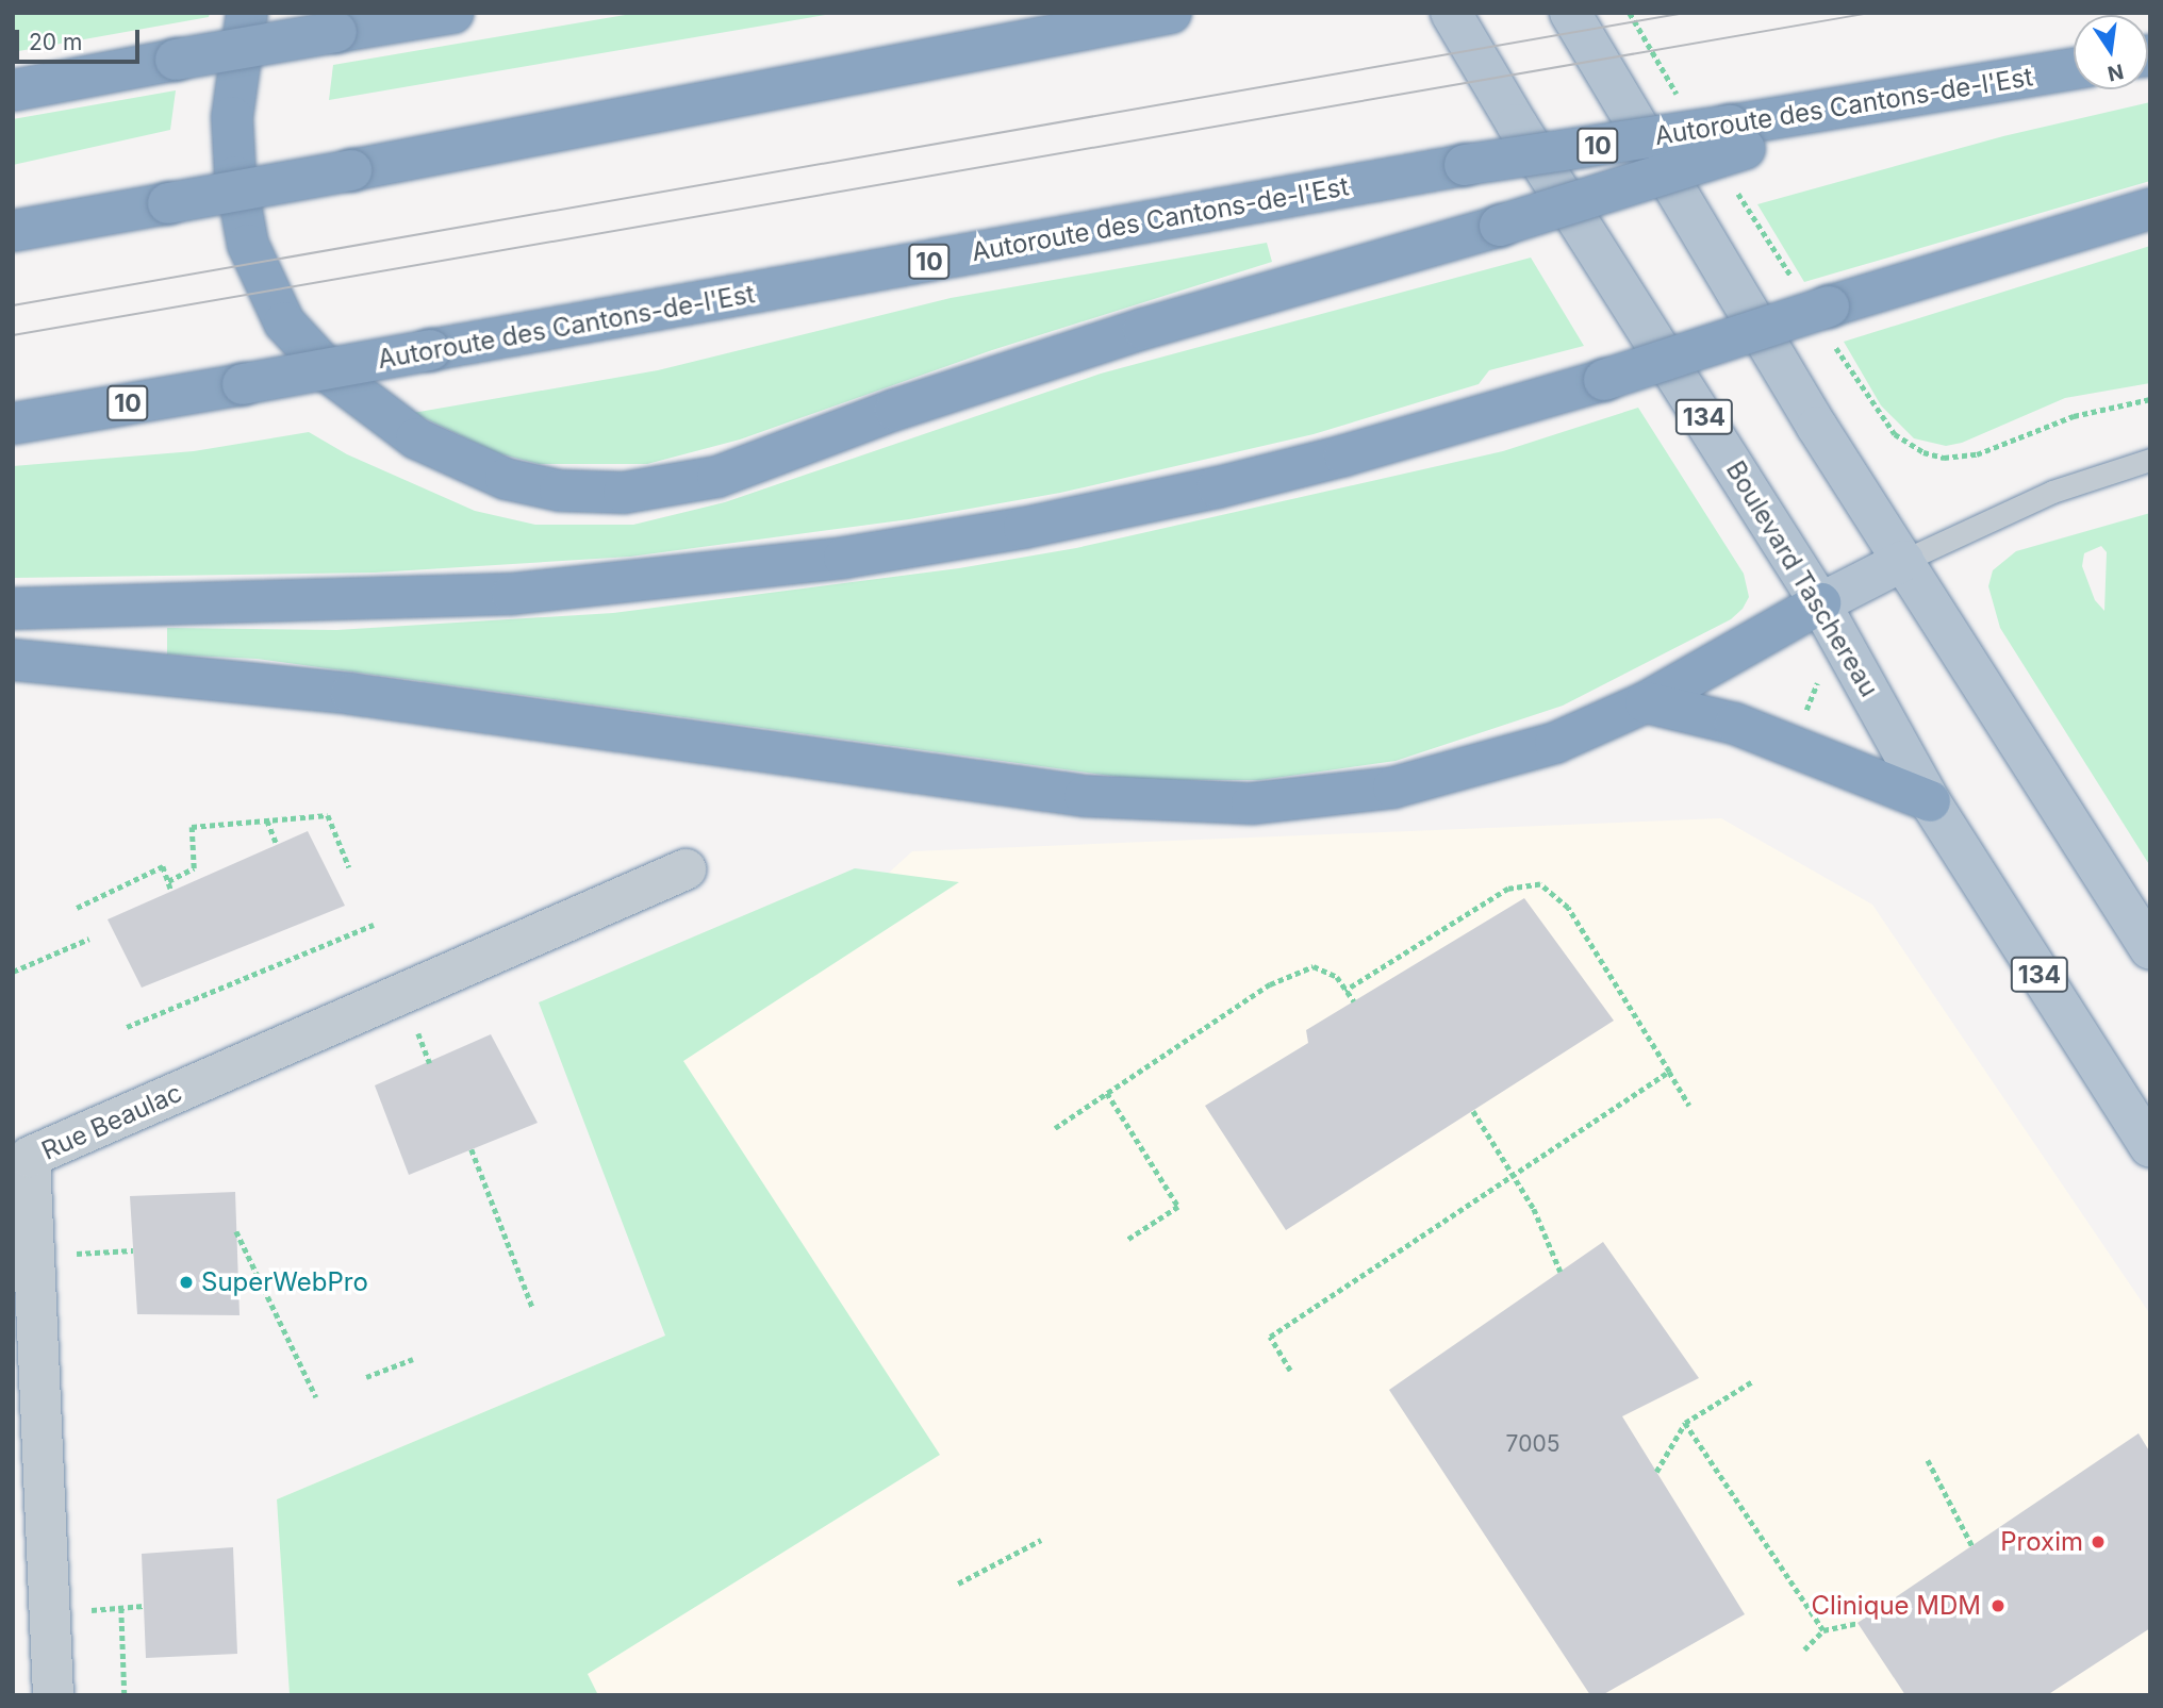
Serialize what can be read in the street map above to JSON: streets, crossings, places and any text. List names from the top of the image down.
{
  "streets": {
    "highway": ["Autoroute des Cantons-de-l'Est", "10"],
    "main road": ["134", "Boulevard Taschereau"],
    "street": ["Rue Beaulac"]
  },
  "places": ["SuperWebPro", "Proxim", "Clinique MDM"],
  "house_numbers": ["7005"],
  "scale_bar": "20 m",
  "north": "bottom"
}
